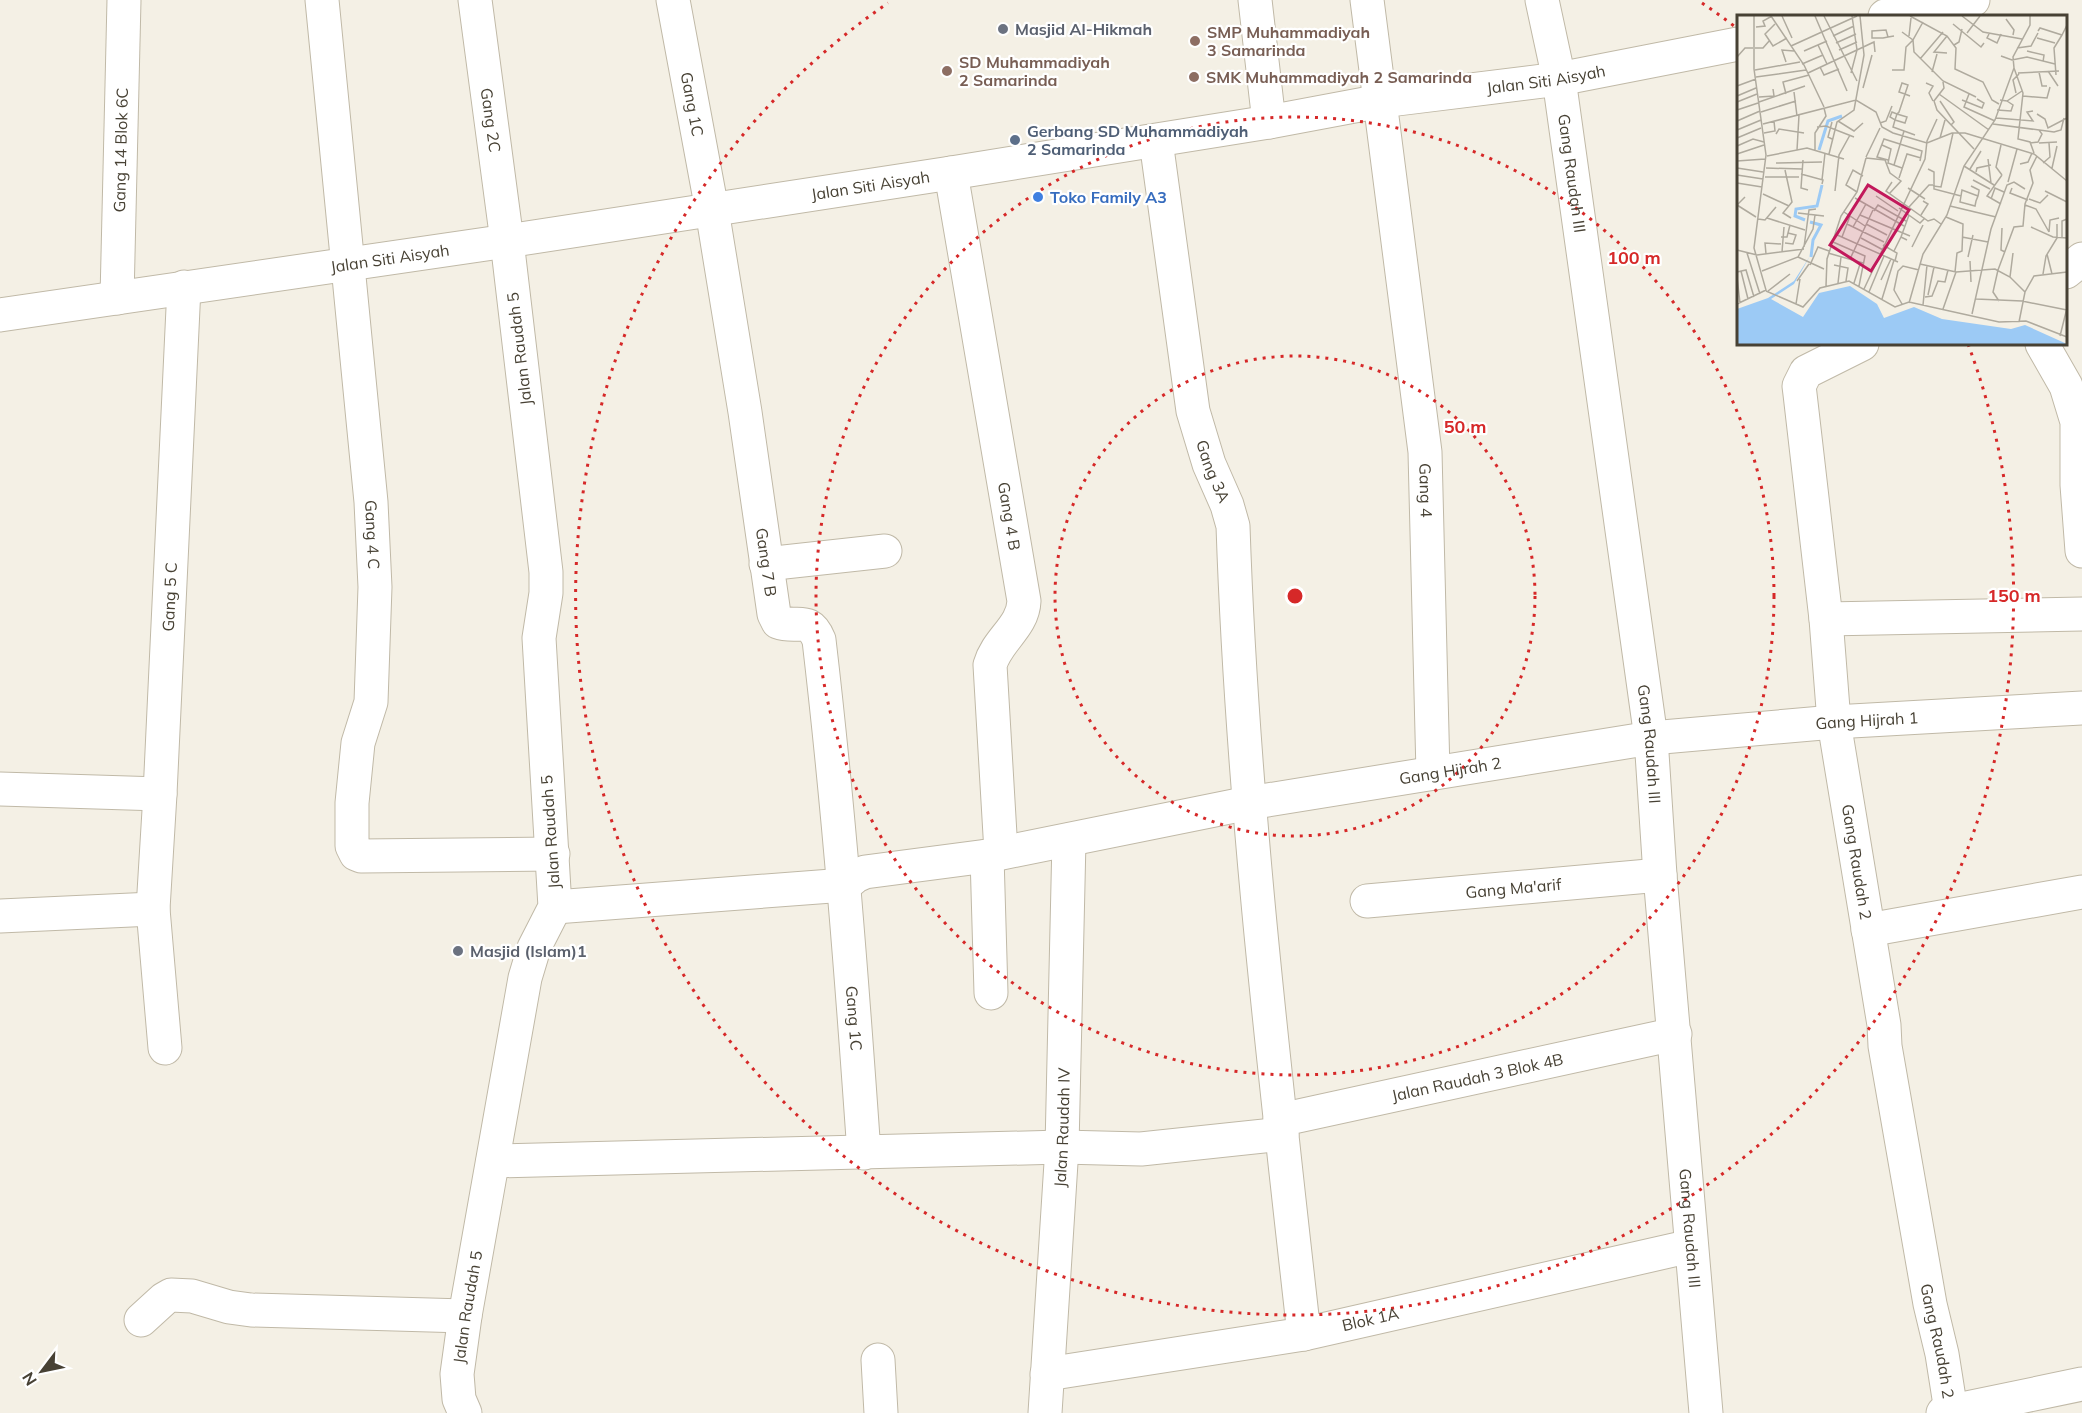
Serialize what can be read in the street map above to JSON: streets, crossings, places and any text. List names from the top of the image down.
{
  "streets": {
    "street": [
      "Jalan Siti Aisyah",
      "Gang 1C",
      "Gang 2C",
      "Gang 14 Blok 6C",
      "Gang Raudah III",
      "Jalan Raudah 5",
      "Gang 3A",
      "Gang 4",
      "Gang 4 B",
      "Gang 4 C",
      "Gang 7 B",
      "Gang 5 C",
      "Gang Hijrah 1",
      "Gang Hijrah 2",
      "Gang Raudah 2",
      "Gang Ma'arif",
      "Jalan Raudah 3 Blok 4B",
      "Jalan Raudah IV",
      "Blok 1A"
    ]
  },
  "crossings": [
    ["Jalan Siti Aisyah", "Gang 1C"],
    ["Jalan Siti Aisyah", "Gang 2C"],
    ["Jalan Siti Aisyah", "Gang 14 Blok 6C"],
    ["Jalan Siti Aisyah", "Gang Raudah III"],
    ["Jalan Siti Aisyah", "Jalan Raudah 5"],
    ["Jalan Siti Aisyah", "Gang 3A"],
    ["Jalan Siti Aisyah", "Gang 4"],
    ["Jalan Siti Aisyah", "Gang 4 B"],
    ["Jalan Siti Aisyah", "Gang 4 C"],
    ["Jalan Siti Aisyah", "Gang 7 B"],
    ["Jalan Siti Aisyah", "Gang 5 C"],
    ["Gang 1C", "Gang 7 B"],
    ["Gang 1C", "Gang Hijrah 2"],
    ["Gang 1C", "Jalan Raudah 3 Blok 4B"],
    ["Gang 2C", "Jalan Raudah 5"],
    ["Gang Raudah III", "Gang Hijrah 1"],
    ["Gang Raudah III", "Gang Hijrah 2"],
    ["Gang Raudah III", "Gang Ma'arif"],
    ["Gang Raudah III", "Jalan Raudah 3 Blok 4B"],
    ["Gang Raudah III", "Blok 1A"],
    ["Jalan Raudah 5", "Gang 4 C"],
    ["Jalan Raudah 5", "Jalan Raudah 3 Blok 4B"],
    ["Gang 3A", "Gang Hijrah 2"],
    ["Gang 3A", "Jalan Raudah 3 Blok 4B"],
    ["Gang 3A", "Blok 1A"],
    ["Gang 4", "Gang Hijrah 2"],
    ["Gang 4 B", "Gang Hijrah 2"],
    ["Gang 7 B", "Gang Hijrah 2"],
    ["Gang Hijrah 1", "Gang Hijrah 2"],
    ["Gang Hijrah 1", "Gang Raudah 2"],
    ["Gang Hijrah 2", "Jalan Raudah IV"],
    ["Jalan Raudah 3 Blok 4B", "Jalan Raudah IV"],
    ["Jalan Raudah IV", "Blok 1A"]
  ],
  "places": [
    "Masjid Al-Hikmah",
    "SMP Muhammadiyah 3 Samarinda",
    "SD Muhammadiyah 2 Samarinda",
    "SMK Muhammadiyah 2 Samarinda",
    "Gerbang SD Muhammadiyah 2 Samarinda",
    "Toko Family A3",
    "Masjid (Islam)1"
  ],
  "north": "bottom left",
  "rings": ["100 m", "50 m", "150 m"]
}
